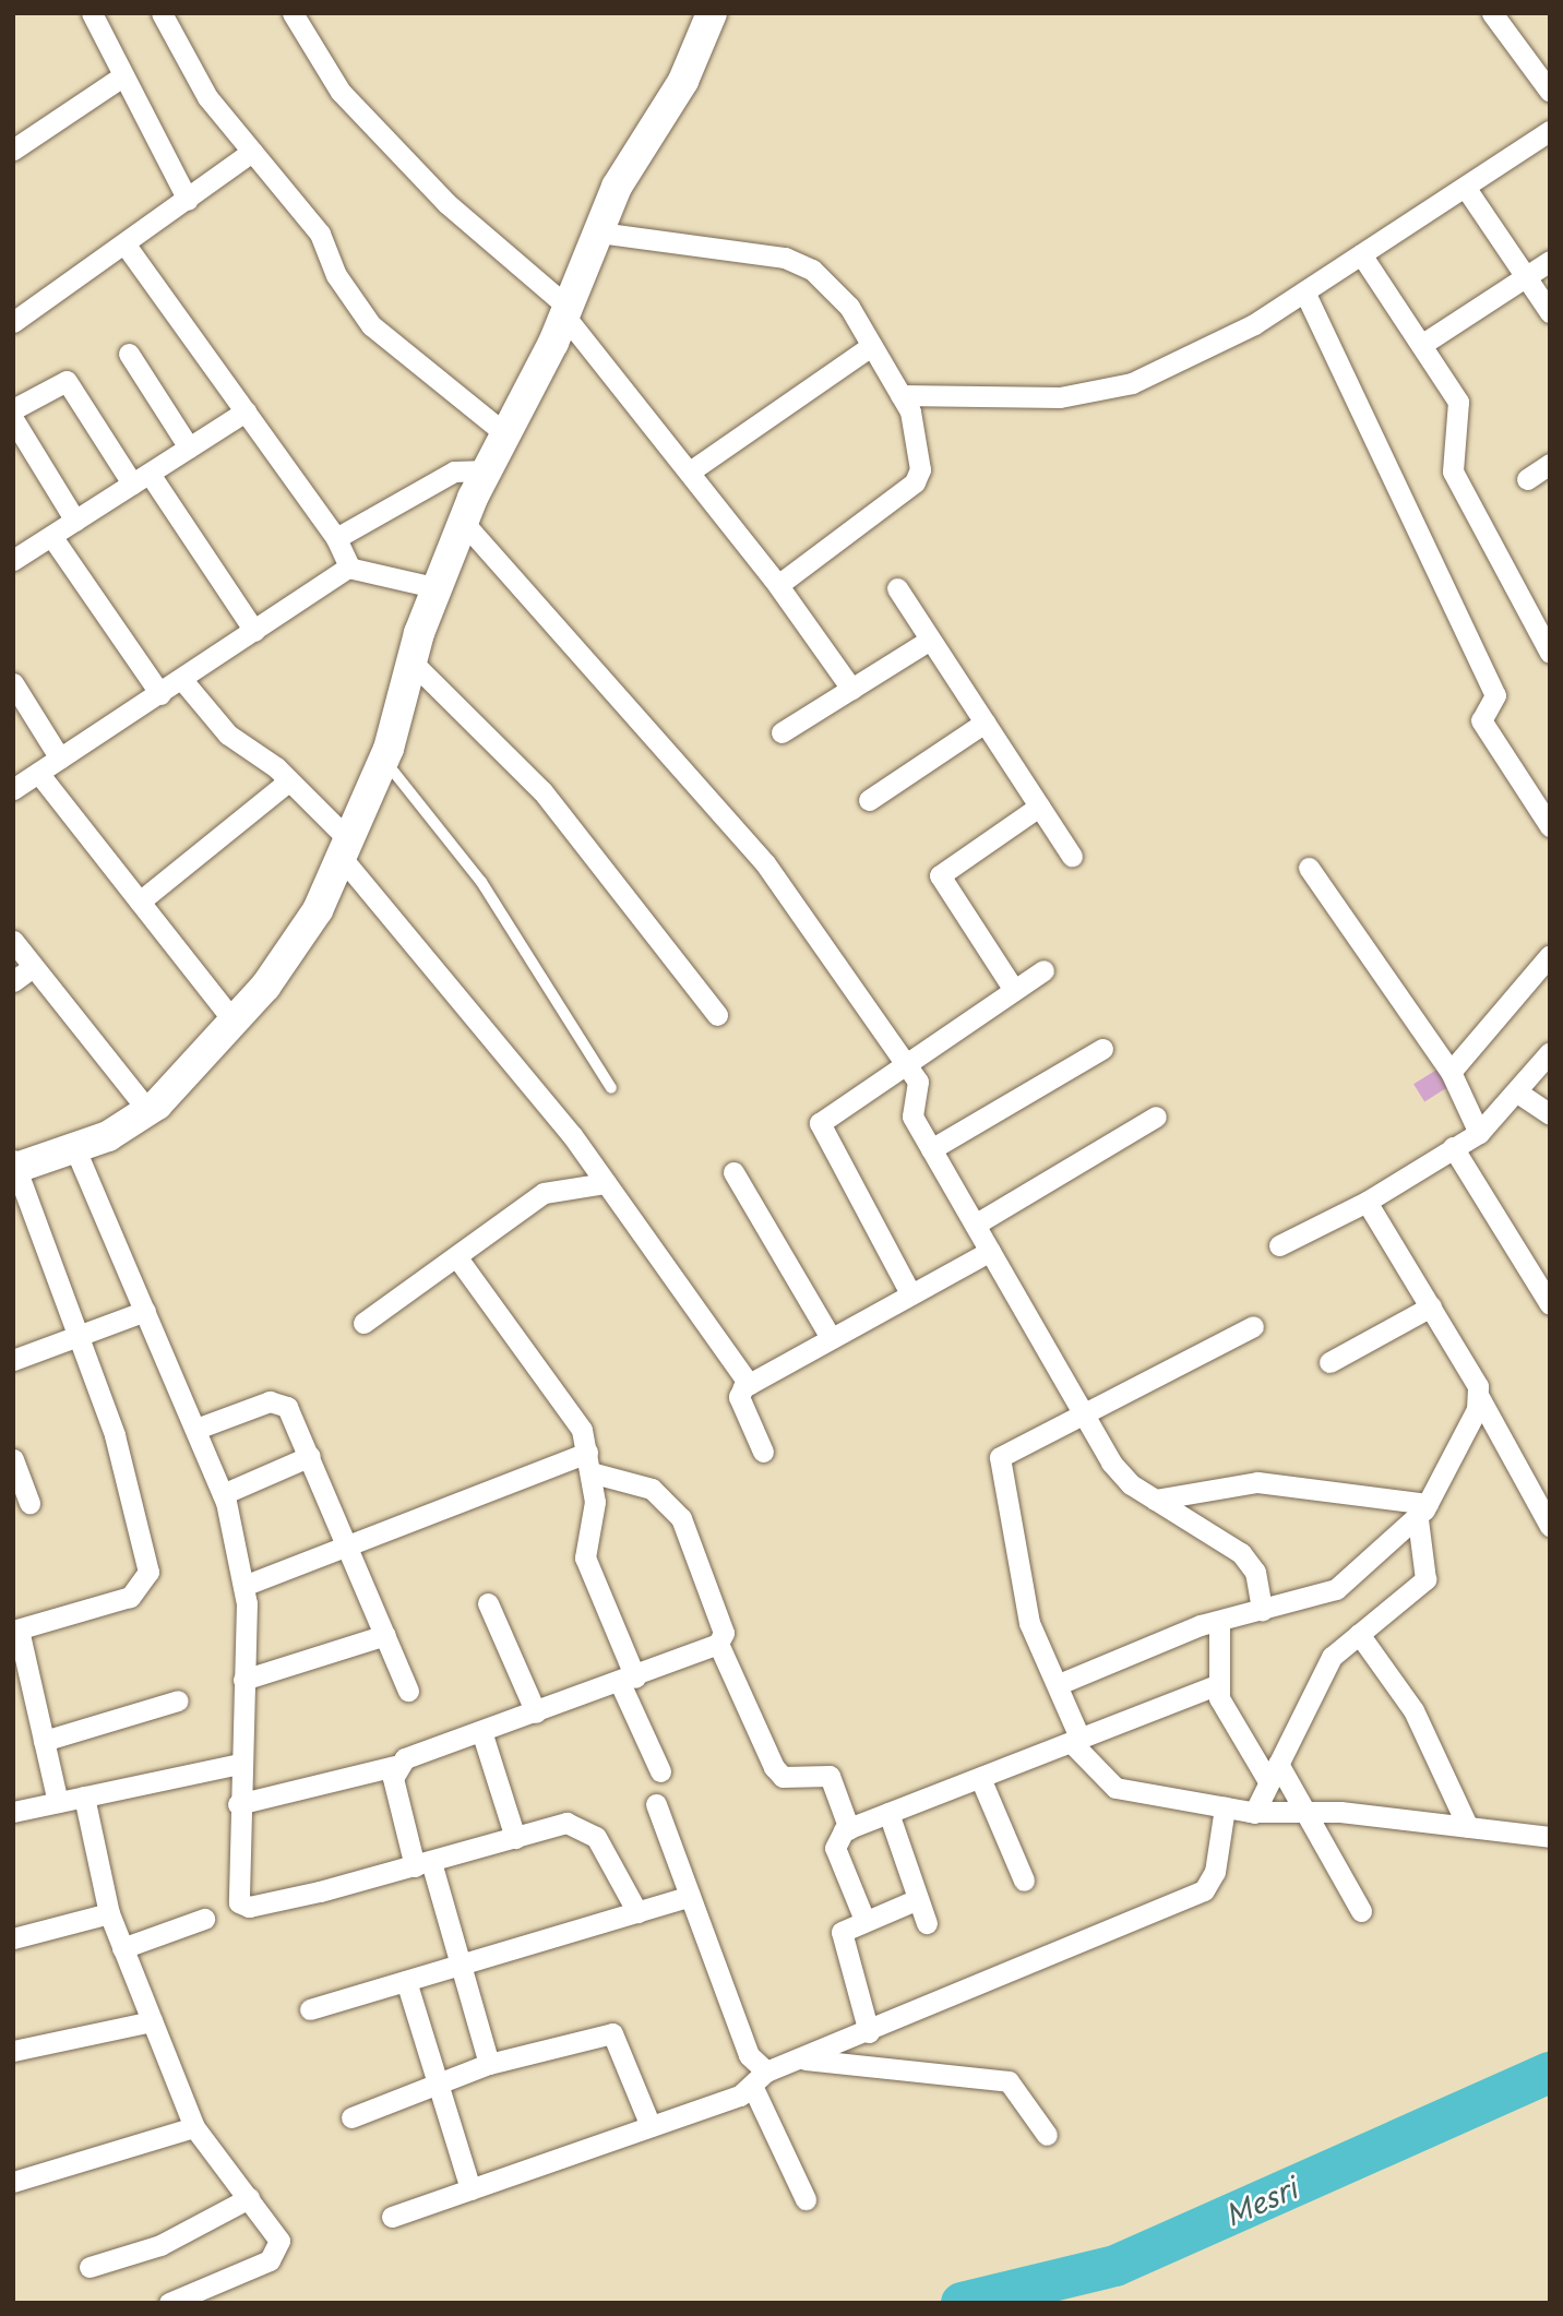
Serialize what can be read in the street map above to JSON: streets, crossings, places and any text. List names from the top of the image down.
{
  "water": ["Mesri"]
}
